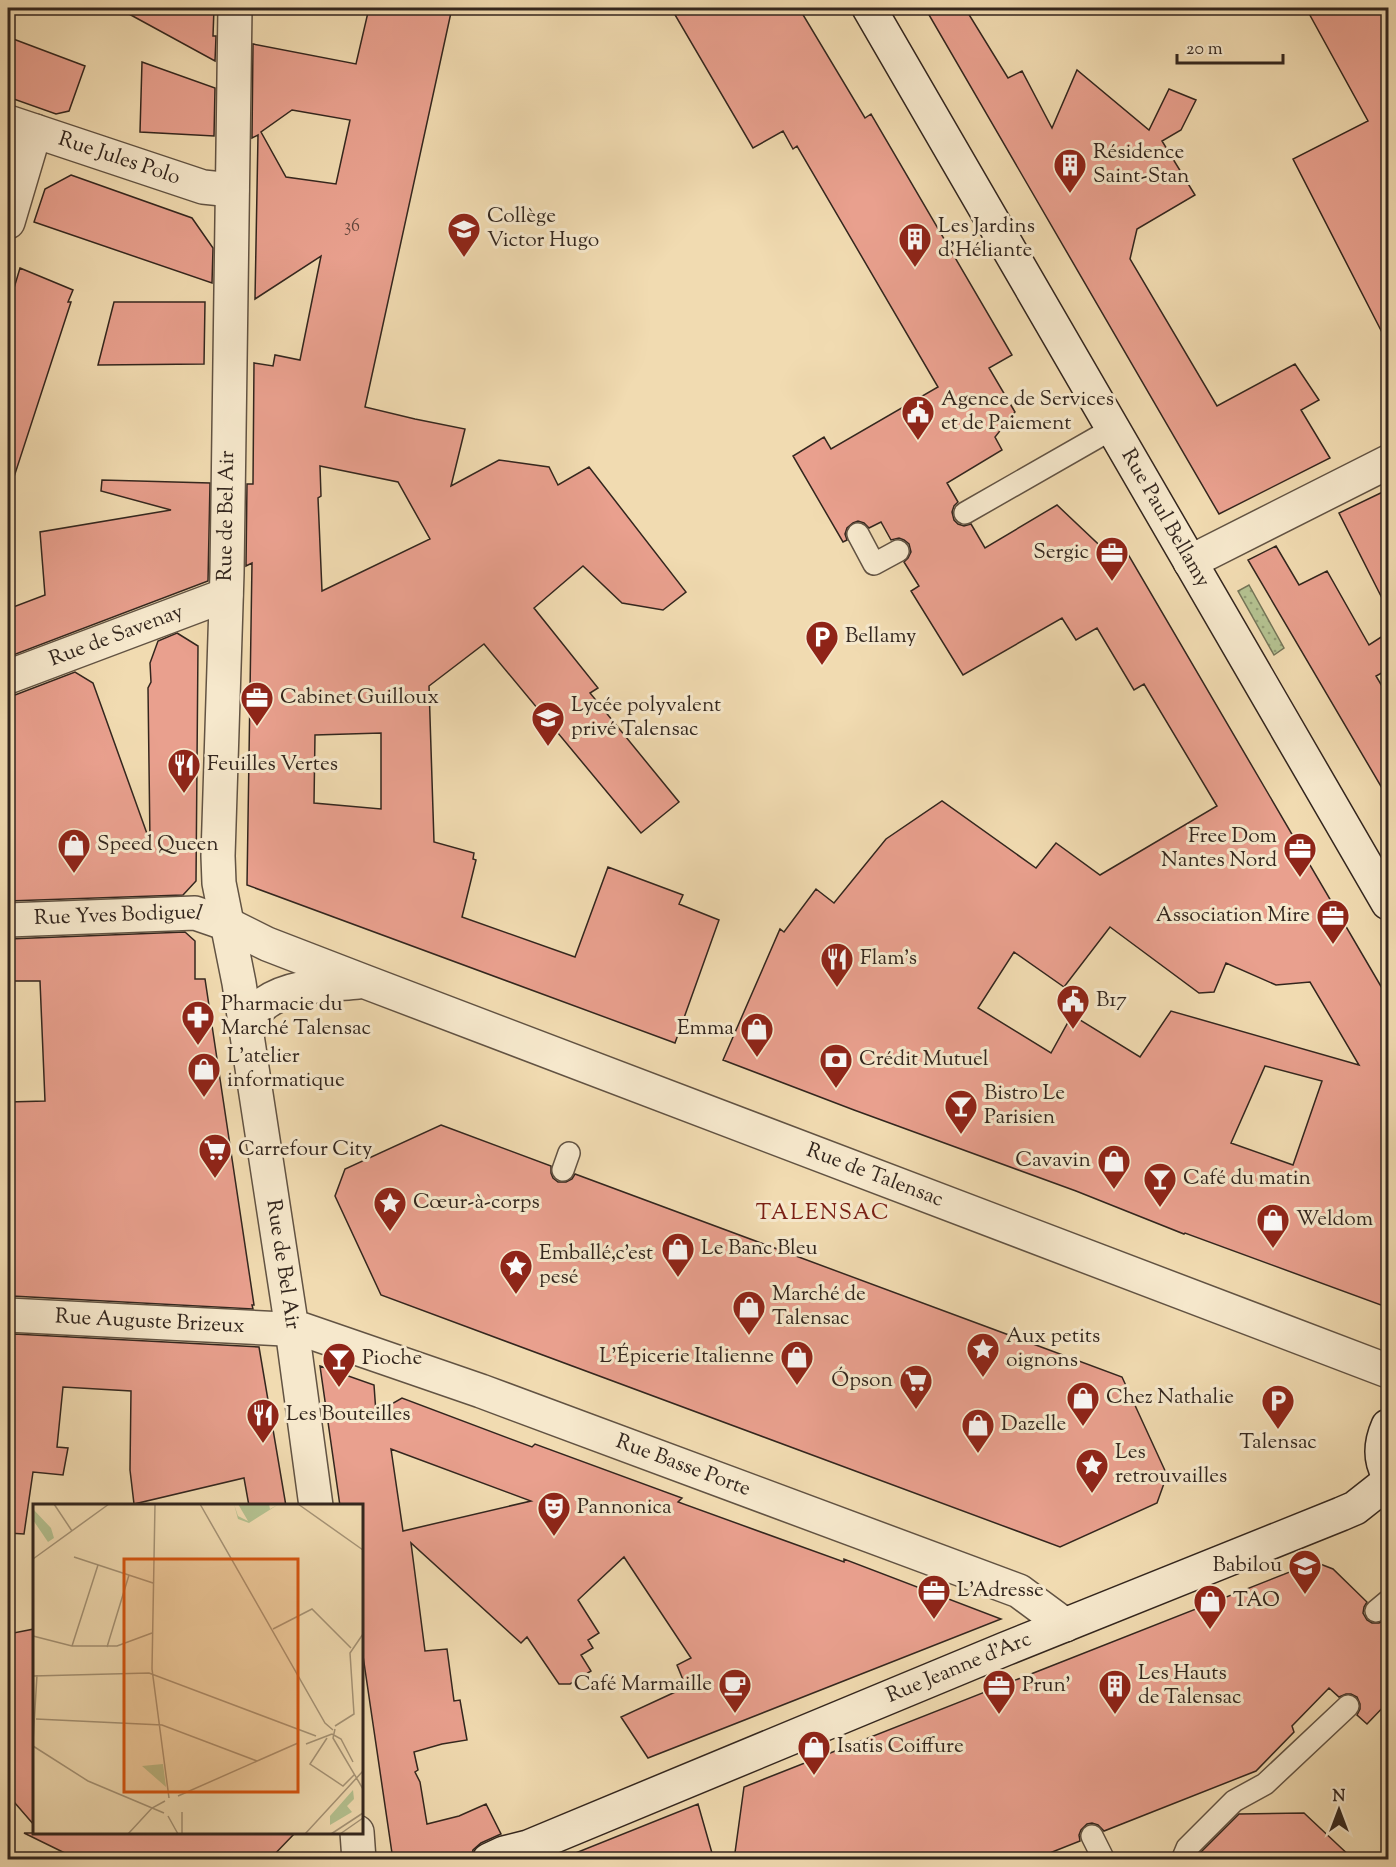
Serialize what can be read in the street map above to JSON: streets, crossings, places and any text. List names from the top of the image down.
{
  "streets": {
    "street": [
      "Rue Jules Polo",
      "Rue de Bel Air",
      "Rue Paul Bellamy",
      "Rue de Savenay",
      "Rue Yves Bodiguel",
      "Rue de Talensac",
      "Rue Auguste Brizeux",
      "Rue Basse Porte",
      "Rue Jeanne d'Arc"
    ]
  },
  "crossings": [
    ["Rue Jules Polo", "Rue de Bel Air"],
    ["Rue de Bel Air", "Rue de Savenay"],
    ["Rue de Bel Air", "Rue Yves Bodiguel"],
    ["Rue de Bel Air", "Rue de Talensac"],
    ["Rue de Bel Air", "Rue Auguste Brizeux"],
    ["Rue de Bel Air", "Rue Basse Porte"],
    ["Rue Yves Bodiguel", "Rue de Talensac"],
    ["Rue Auguste Brizeux", "Rue Basse Porte"],
    ["Rue Basse Porte", "Rue Jeanne d'Arc"]
  ],
  "districts": ["TALENSAC"],
  "places": {
    "building": ["Résidence Saint-Stan", "Les Jardins d'Héliante", "Les Hauts de Talensac"],
    "school or university": ["Collège Victor Hugo", "Lycée polyvalent privé Talensac", "Babilou"],
    "public building": ["Agence de Services et de Paiement", "B17"],
    "office": [
      "Sergic",
      "Cabinet Guilloux",
      "Free Dom Nantes Nord",
      "Association Mire",
      "L'Adresse",
      "Prun'"
    ],
    "parking": ["Bellamy", "Talensac"],
    "restaurant": ["Feuilles Vertes", "Flam's", "Les Bouteilles"],
    "shop": [
      "Speed Queen",
      "Emma",
      "L'atelier informatique",
      "Cavavin",
      "Weldom",
      "Le Banc Bleu",
      "Marché de Talensac",
      "L'Épicerie Italienne",
      "Chez Nathalie",
      "Dazelle",
      "TAO",
      "Isatis Coiffure"
    ],
    "pharmacy": ["Pharmacie du Marché Talensac"],
    "bank": ["Crédit Mutuel"],
    "bar": ["Bistro Le Parisien", "Café du matin", "Pioche"],
    "supermarket": ["Carrefour City", "Ópson"],
    "place": [
      "Cœur-à-corps",
      "Emballé,c'est pesé",
      "Aux petits oignons",
      "Les retrouvailles"
    ],
    "theatre": ["Pannonica"],
    "cafe": ["Café Marmaille"]
  },
  "house_numbers": ["36"],
  "scale_bar": "20 m",
  "north": "top"
}
